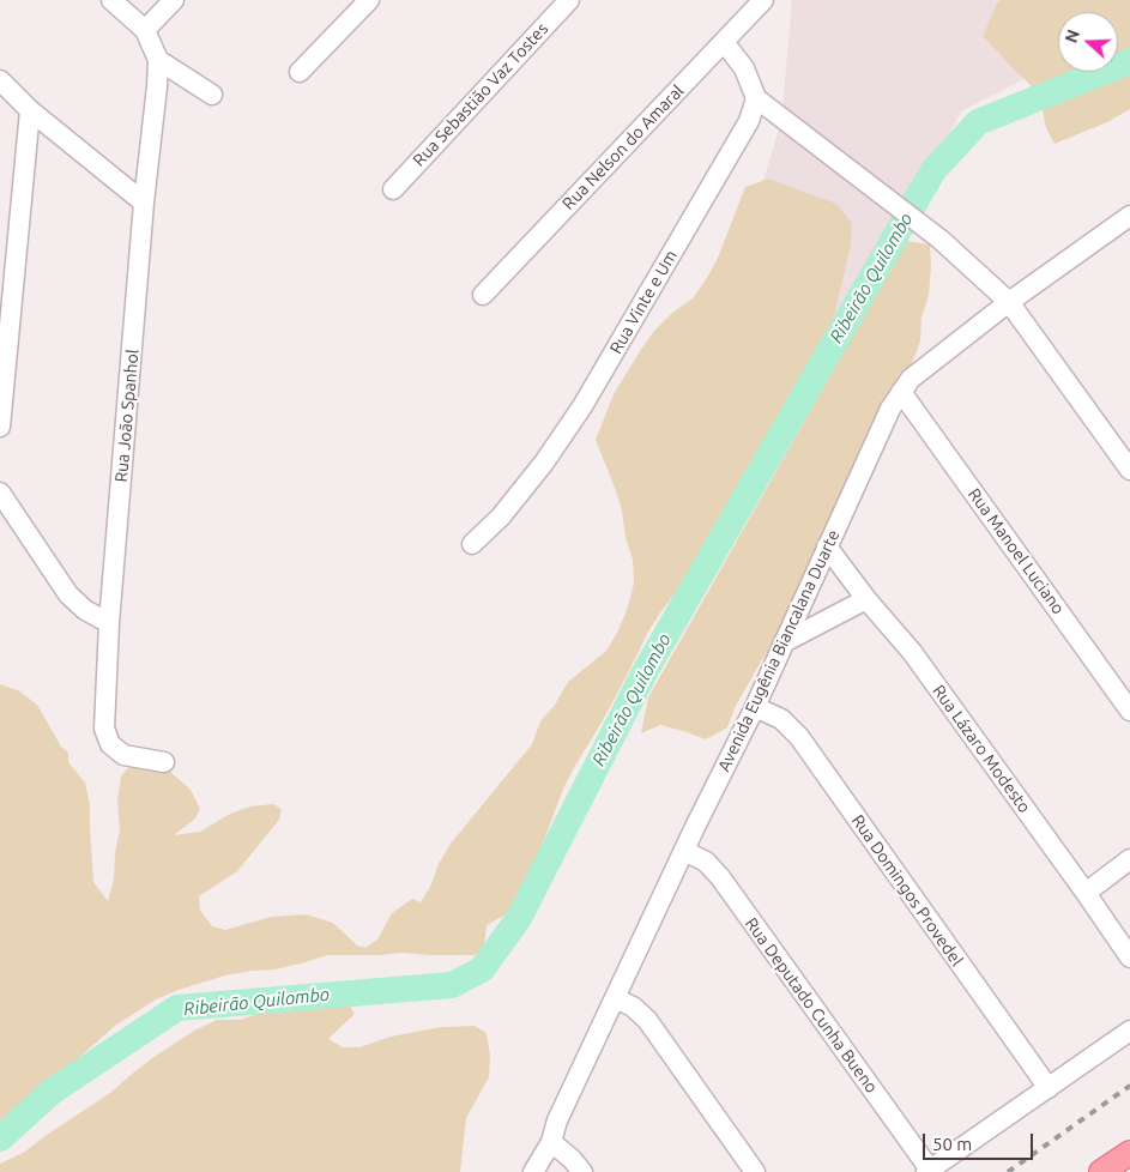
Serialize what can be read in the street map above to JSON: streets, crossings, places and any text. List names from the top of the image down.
{
  "streets": {
    "street": [
      "Rua Sebastião Vaz Tostes",
      "Rua Nelson do Amaral",
      "Rua Vinte e Um",
      "Rua João Spanhol",
      "Rua Manoel Luciano",
      "Avenida Eugênia Biancalana Duarte",
      "Rua Lázaro Modesto",
      "Rua Domingos Provedel",
      "Rua Deputado Cunha Bueno"
    ]
  },
  "crossings": [
    ["Rua Manoel Luciano", "Avenida Eugênia Biancalana Duarte"],
    ["Avenida Eugênia Biancalana Duarte", "Rua Lázaro Modesto"],
    ["Avenida Eugênia Biancalana Duarte", "Rua Domingos Provedel"],
    ["Avenida Eugênia Biancalana Duarte", "Rua Deputado Cunha Bueno"]
  ],
  "water": ["Ribeirão Quilombo"],
  "scale_bar": "50 m",
  "north": "left"
}
